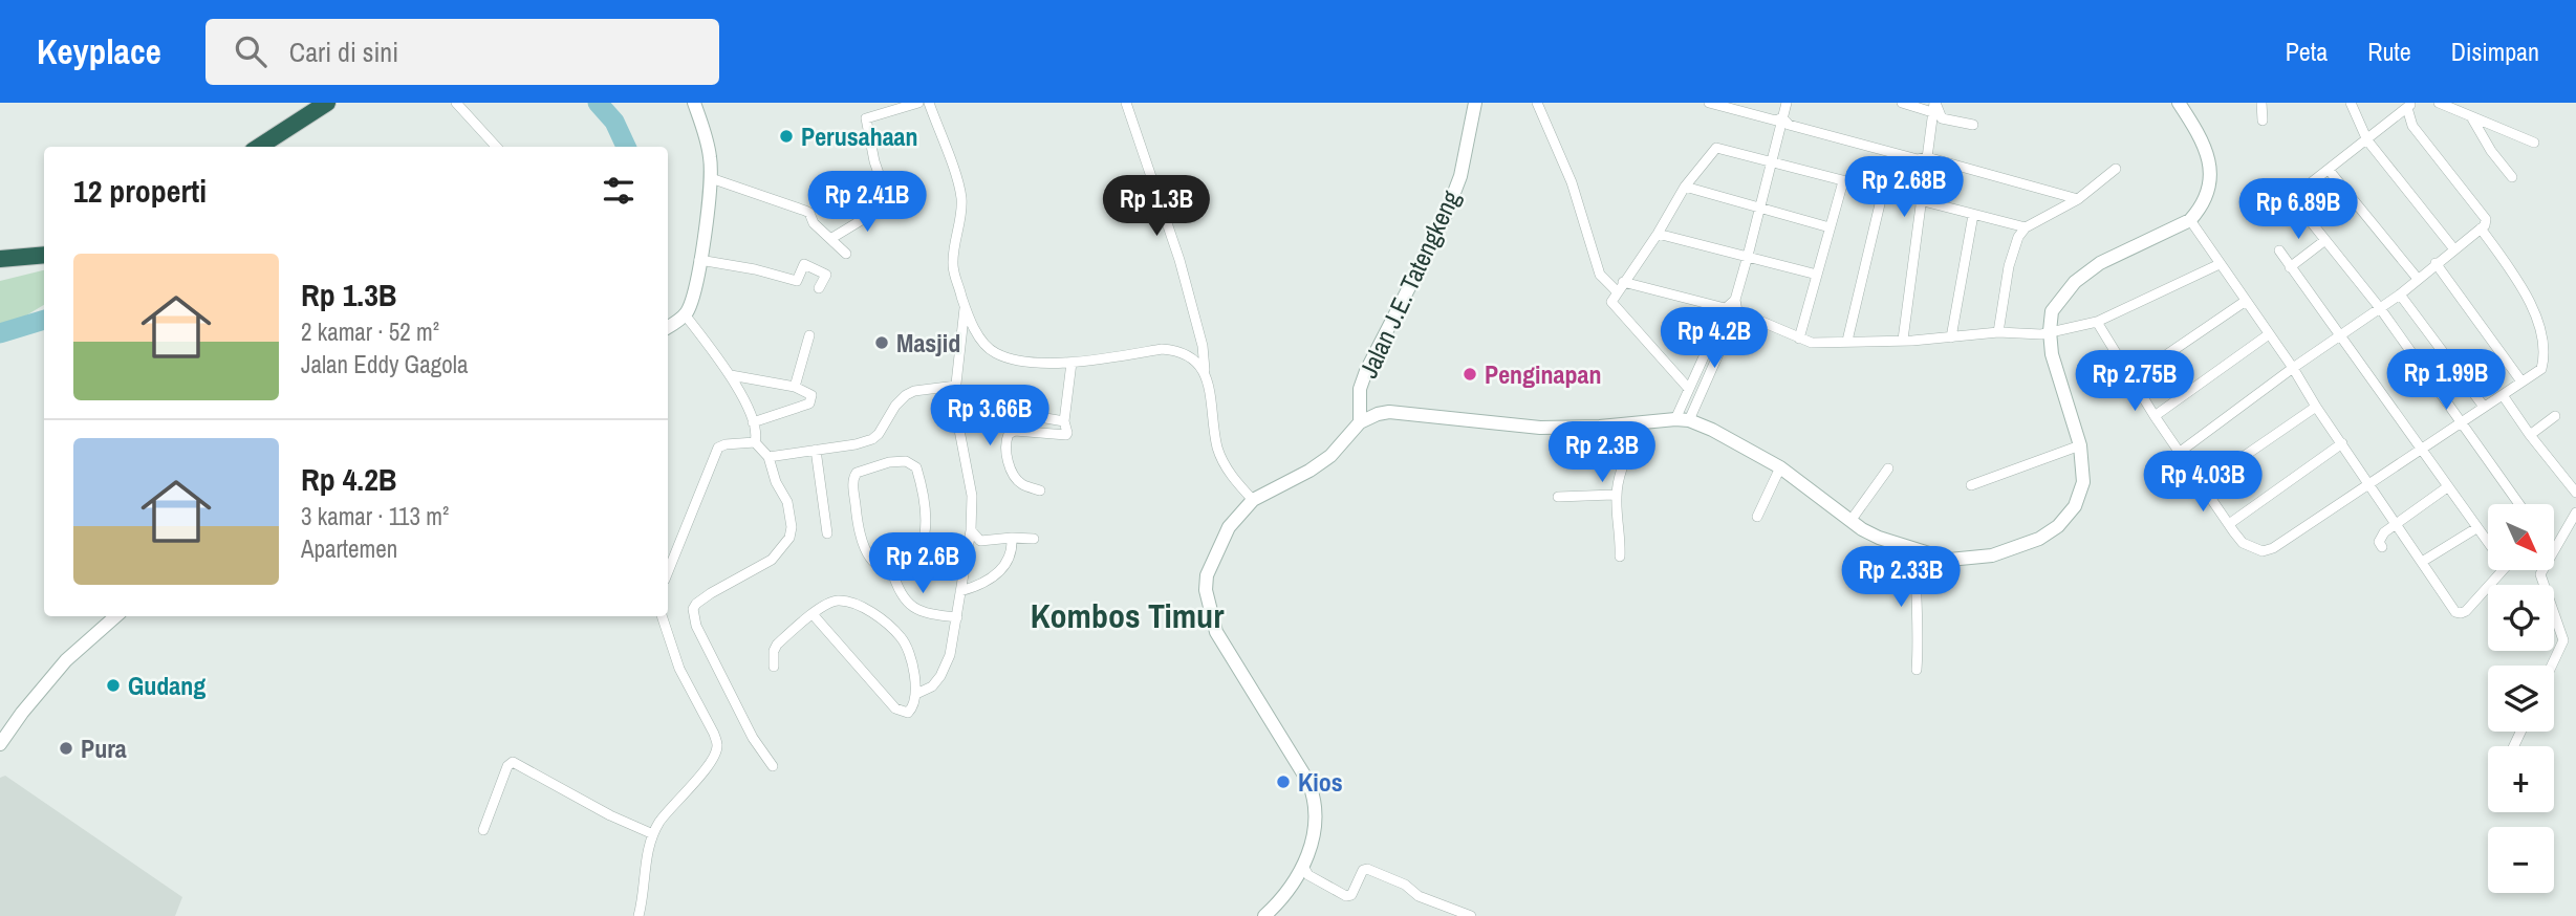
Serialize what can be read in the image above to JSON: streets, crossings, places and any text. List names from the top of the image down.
{
  "streets": {
    "street": ["Jalan J.E. Tatengkeng"]
  },
  "districts": ["Kombos Timur"],
  "places": [
    "Perusahaan",
    "Masjid",
    "Penginapan",
    "Gudang",
    "Pura",
    "Kios"
  ],
  "north": "bottom right",
  "page": {
    "header": "Keyplace",
    "search": "Cari di sini",
    "nav": ["Peta", "Rute", "Disimpan"],
    "heading": "12 properti",
    "price": [
      "Rp 2.68B",
      "Rp 2.41B",
      "Rp 1.3B",
      "Rp 6.89B",
      "Rp 4.2B",
      "Rp 1.99B",
      "Rp 2.75B",
      "Rp 3.66B",
      "Rp 2.3B",
      "Rp 4.03B",
      "Rp 2.6B",
      "Rp 2.33B"
    ],
    "list": [
      {
        "name": "Rp 1.3B",
        "note": "2 kamar · 52 m² · Jalan Eddy Gagola"
      },
      {
        "name": "Rp 4.2B",
        "note": "3 kamar · 113 m² · Apartemen"
      }
    ],
    "map_buttons": ["+", "−"]
  }
}
